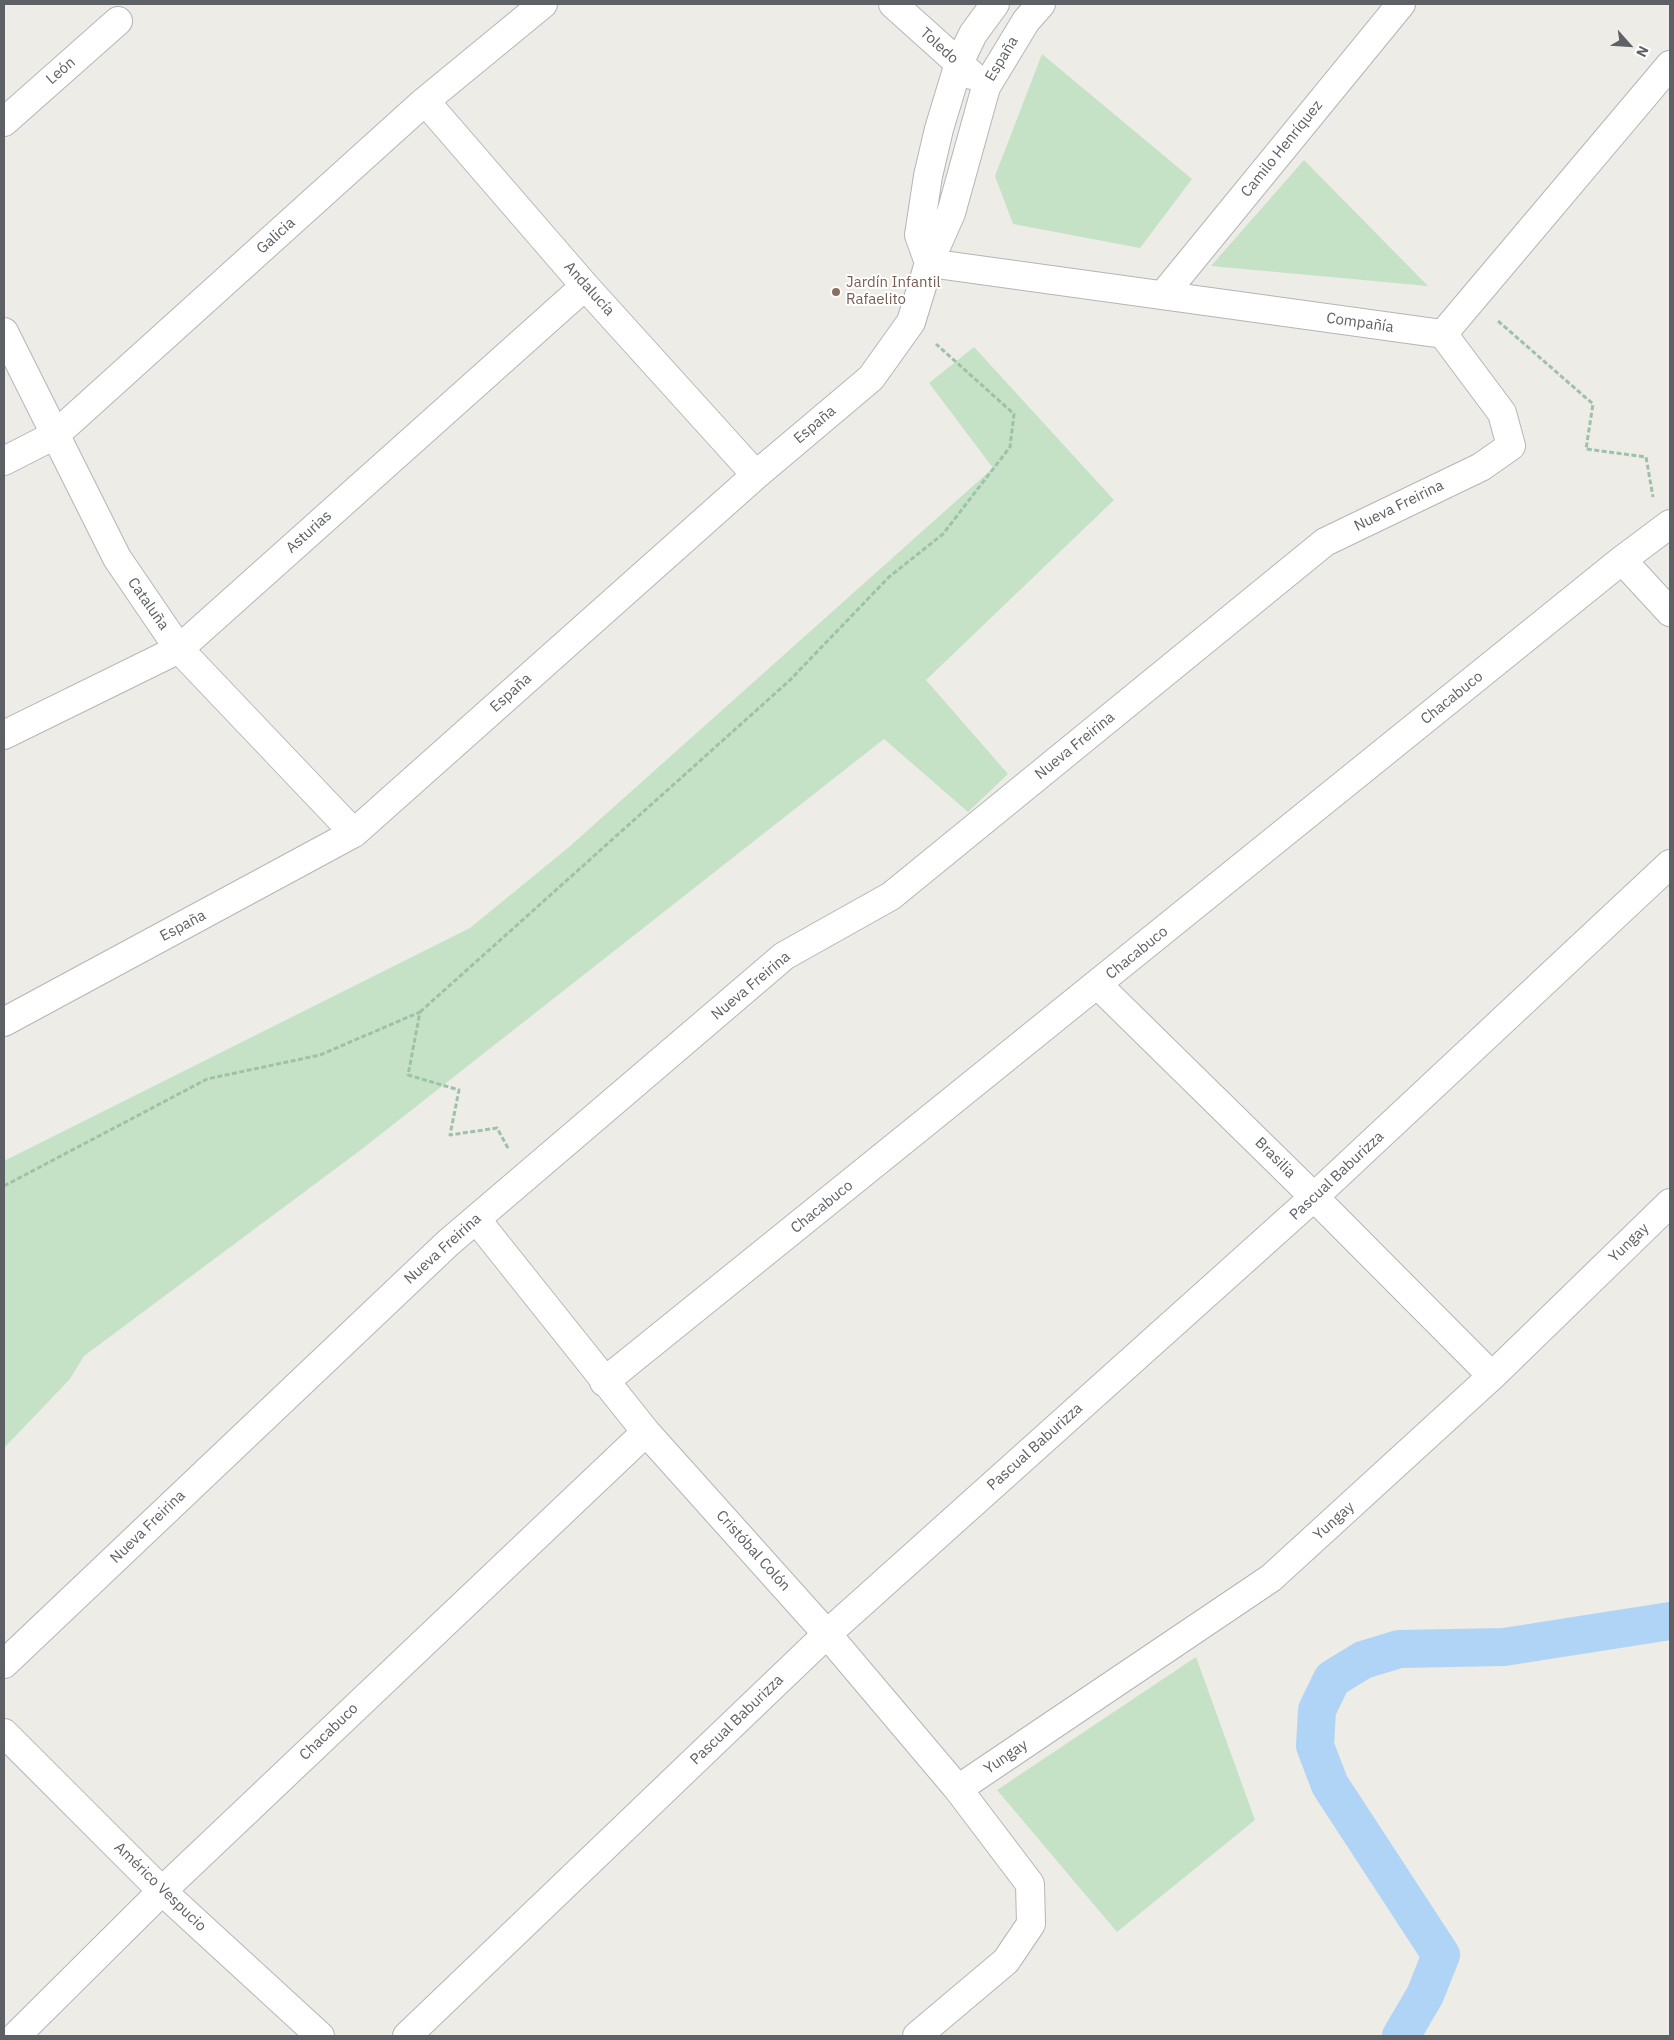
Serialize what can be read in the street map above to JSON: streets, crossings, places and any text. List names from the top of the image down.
{
  "streets": {
    "street": [
      "Toledo",
      "España",
      "León",
      "Camilo Henríquez",
      "Galicia",
      "Andalucía",
      "Compañía",
      "Nueva Freirina",
      "Asturias",
      "Cataluña",
      "Chacabuco",
      "Brasilia",
      "Pascual Baburizza",
      "Yungay",
      "Cristóbal Colón",
      "Américo Vespucio"
    ]
  },
  "crossings": [
    ["Toledo", "España"],
    ["España", "Andalucía"],
    ["España", "Compañía"],
    ["España", "Cataluña"],
    ["Camilo Henríquez", "Compañía"],
    ["Galicia", "Andalucía"],
    ["Galicia", "Cataluña"],
    ["Andalucía", "Asturias"],
    ["Compañía", "Nueva Freirina"],
    ["Nueva Freirina", "Cristóbal Colón"],
    ["Asturias", "Cataluña"],
    ["Chacabuco", "Brasilia"],
    ["Chacabuco", "Cristóbal Colón"],
    ["Chacabuco", "Américo Vespucio"],
    ["Brasilia", "Pascual Baburizza"],
    ["Brasilia", "Yungay"],
    ["Pascual Baburizza", "Cristóbal Colón"],
    ["Yungay", "Cristóbal Colón"]
  ],
  "places": ["Jardín Infantil Rafaelito"],
  "north": "bottom right"
}
